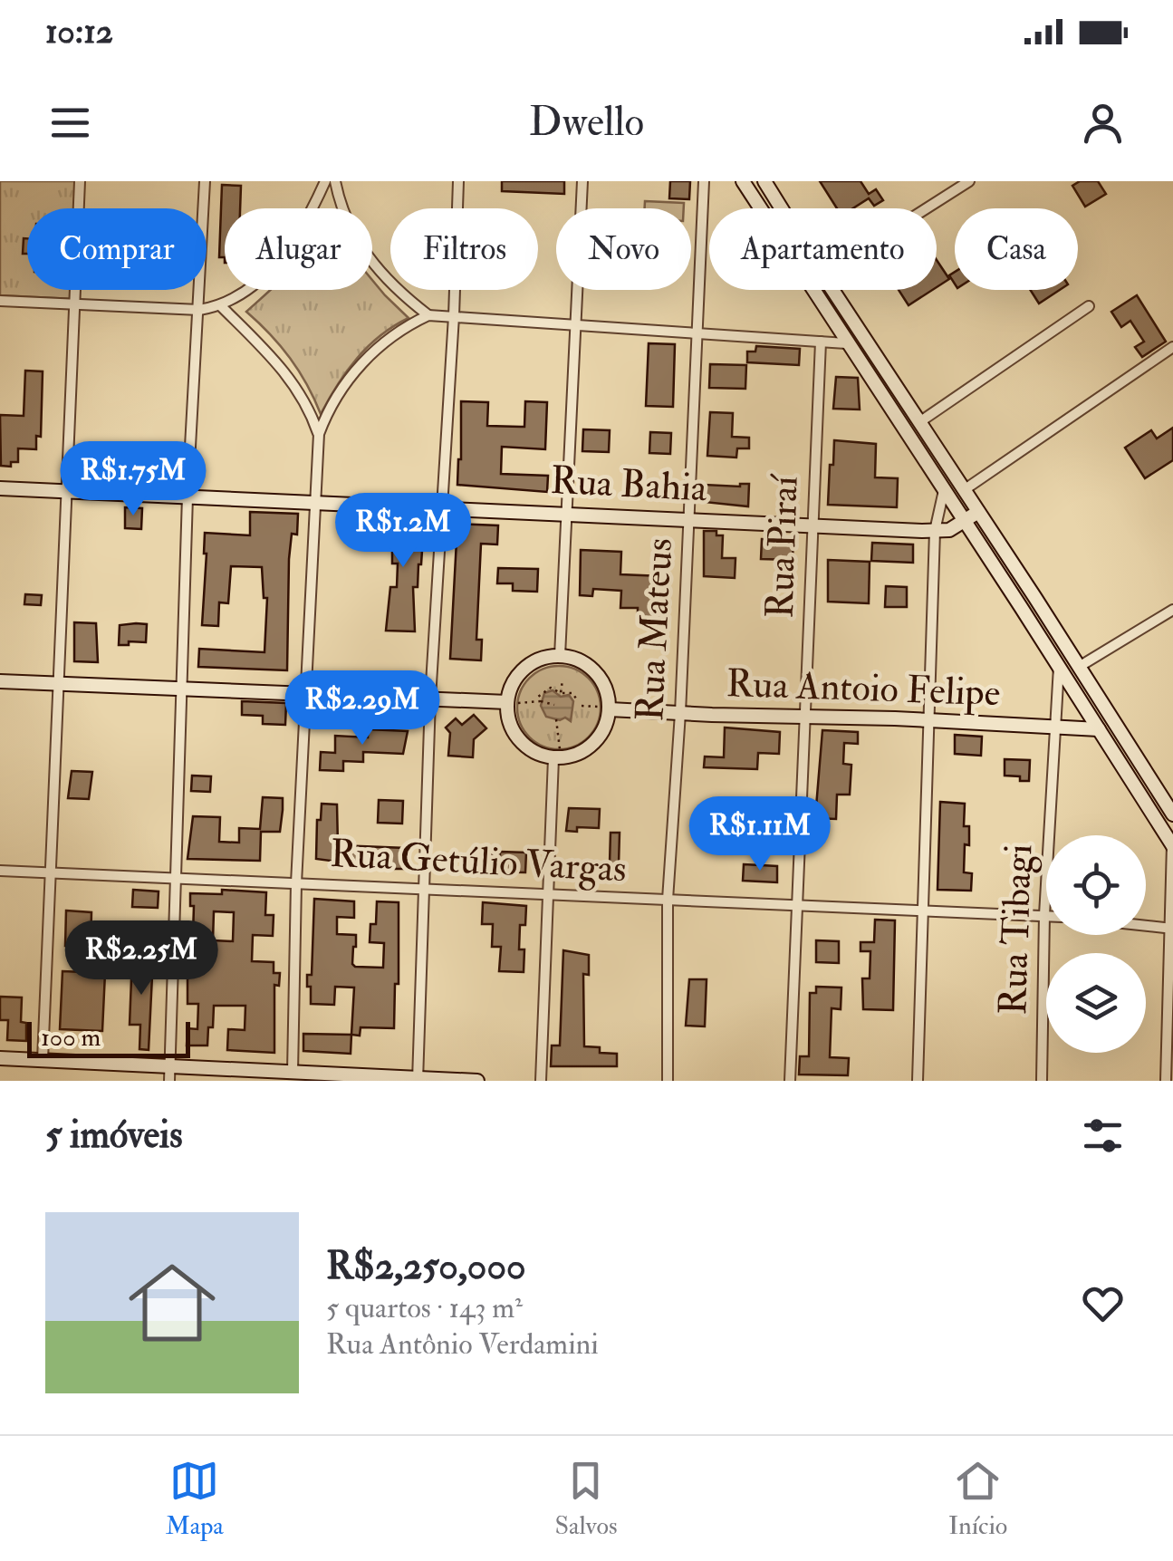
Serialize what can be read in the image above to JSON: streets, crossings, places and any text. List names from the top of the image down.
{
  "streets": {
    "street": [
      "Rua Bahia",
      "Rua Piraí",
      "Rua Mateus",
      "Rua Antoio Felipe",
      "Rua Getúlio Vargas",
      "Rua Tibagi"
    ]
  },
  "crossings": [
    ["Rua Bahia", "Rua Piraí"],
    ["Rua Bahia", "Rua Mateus"],
    ["Rua Piraí", "Rua Antoio Felipe"],
    ["Rua Piraí", "Rua Getúlio Vargas"],
    ["Rua Mateus", "Rua Antoio Felipe"],
    ["Rua Mateus", "Rua Getúlio Vargas"],
    ["Rua Antoio Felipe", "Rua Tibagi"],
    ["Rua Getúlio Vargas", "Rua Tibagi"]
  ],
  "scale_bar": "100 m",
  "page": {
    "status": "10:12",
    "header": "Dwello",
    "chip": [
      "Comprar",
      "Alugar",
      "Filtros",
      "Novo",
      "Apartamento",
      "Casa"
    ],
    "price": [
      "R$1.75M",
      "R$1.2M",
      "R$2.29M",
      "R$1.11M",
      "R$2.25M"
    ],
    "scale": "100 m",
    "heading": "5 imóveis",
    "list": [
      {
        "name": "R$2,250,000",
        "note": "5 quartos · 143 m² · Rua Antônio Verdamini"
      }
    ],
    "tabs": ["Mapa", "Salvos", "Início"]
  }
}
